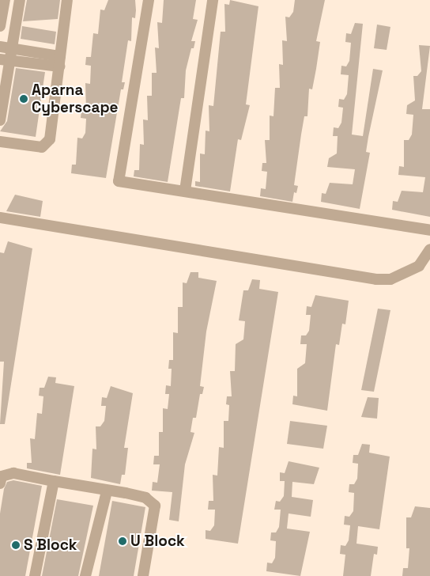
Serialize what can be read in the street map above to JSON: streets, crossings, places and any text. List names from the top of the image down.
{
  "places": ["Aparna Cyberscape", "U Block", "S Block"]
}
